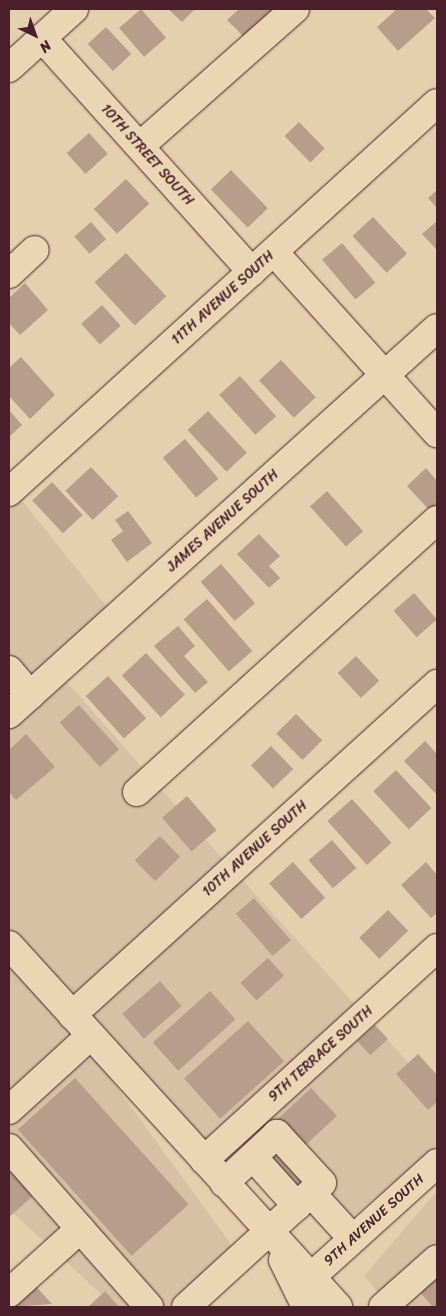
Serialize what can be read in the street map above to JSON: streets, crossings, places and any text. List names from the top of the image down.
{
  "streets": {
    "street": [
      "10TH STREET SOUTH",
      "11TH AVENUE SOUTH",
      "JAMES AVENUE SOUTH",
      "10TH AVENUE SOUTH",
      "9TH TERRACE SOUTH",
      "9TH AVENUE SOUTH"
    ]
  },
  "crossings": [
    ["10TH STREET SOUTH", "11TH AVENUE SOUTH"]
  ],
  "north": "bottom right"
}
